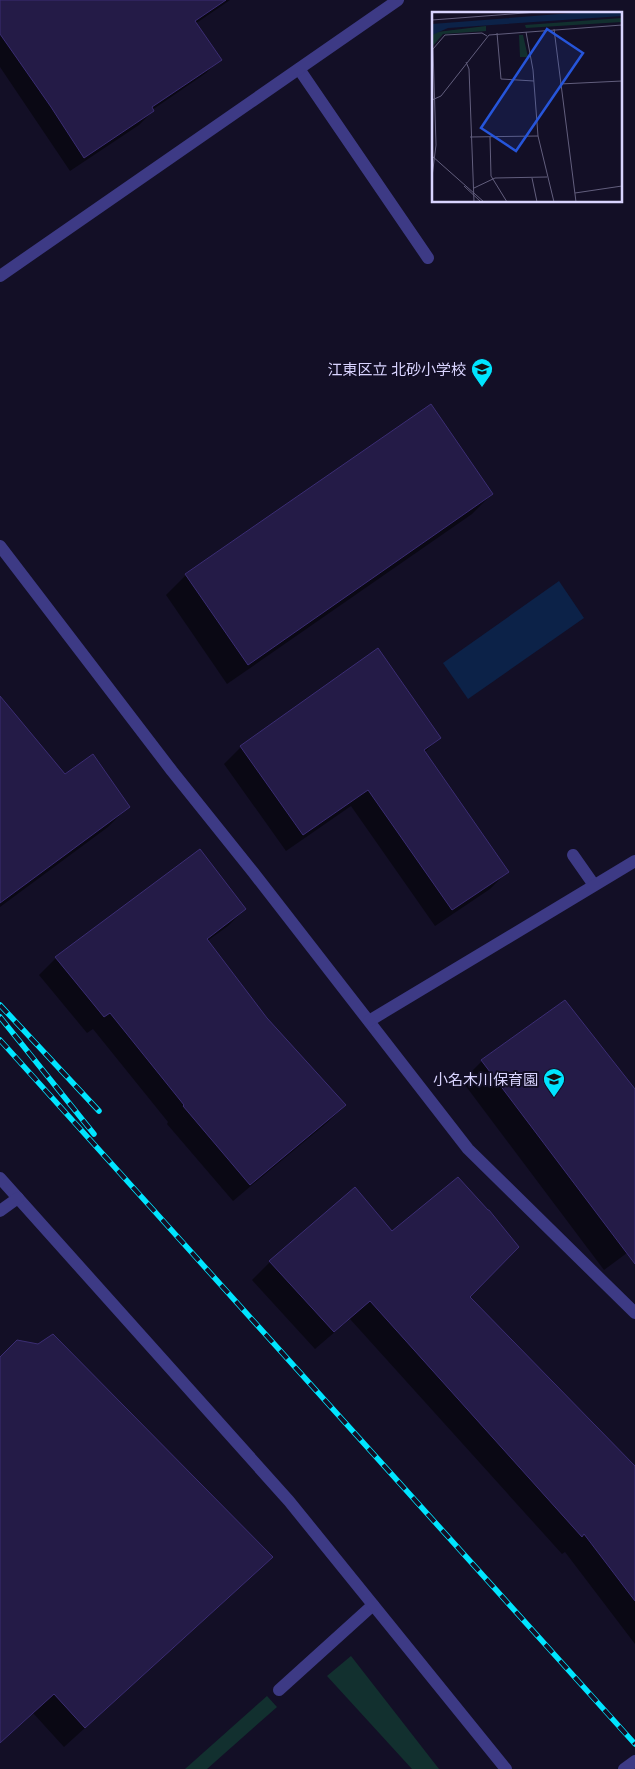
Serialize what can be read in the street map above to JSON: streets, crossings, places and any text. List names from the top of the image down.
{
  "places": {
    "school or university": ["江東区立 北砂小学校", "小名木川保育園"]
  }
}
